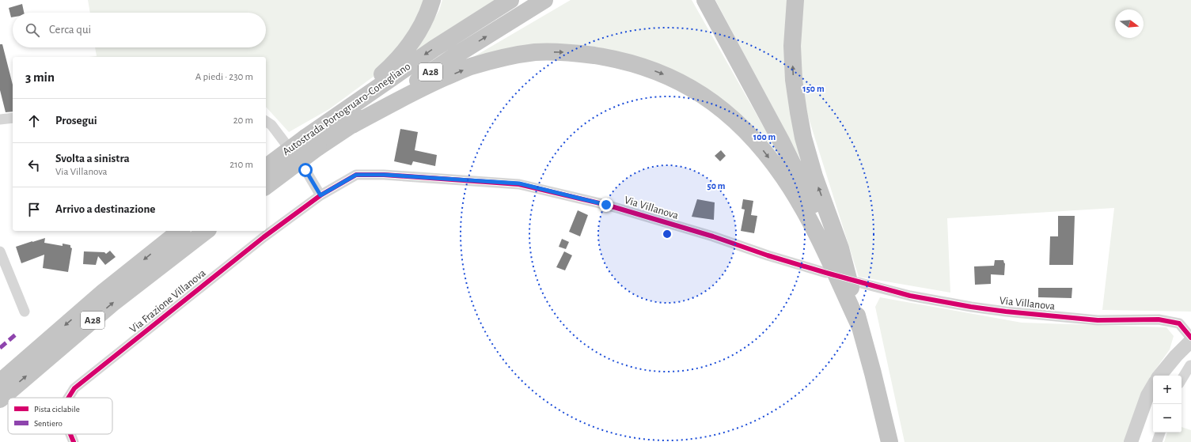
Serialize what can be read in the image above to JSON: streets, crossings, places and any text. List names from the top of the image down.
{
  "streets": {
    "highway": ["A28", "Autostrada Portogruaro-Conegliano"],
    "street": ["Via Villanova", "Via Frazione Villanova"]
  },
  "crossings": [
    ["Via Villanova", "Via Frazione Villanova"]
  ],
  "legend": ["Pista ciclabile", "Sentiero"],
  "north": "right",
  "page": {
    "search": "Cerca qui",
    "heading": ["3 min", "A piedi · 230 m"],
    "list": [
      ["Prosegui", "20 m"],
      ["Svolta a sinistra", "Via Villanova", "210 m"],
      "Arrivo a destinazione"
    ],
    "map_buttons": ["+", "−"]
  },
  "rings": ["150 m", "100 m", "50 m"]
}
